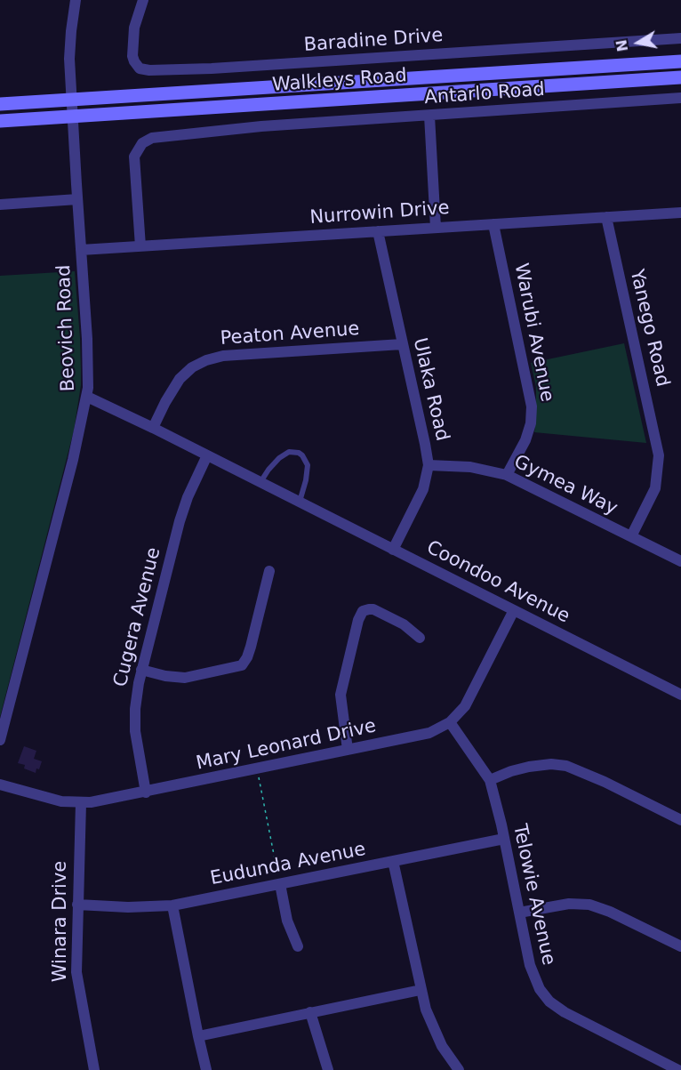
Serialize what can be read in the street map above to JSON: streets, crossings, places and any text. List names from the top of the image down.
{
  "streets": {
    "main road": ["Walkleys Road"],
    "street": [
      "Baradine Drive",
      "Antarlo Road",
      "Nurrowin Drive",
      "Beovich Road",
      "Yanego Road",
      "Warubi Avenue",
      "Peaton Avenue",
      "Ulaka Road",
      "Gymea Way",
      "Coondoo Avenue",
      "Cugera Avenue",
      "Mary Leonard Drive",
      "Eudunda Avenue",
      "Telowie Avenue",
      "Winara Drive"
    ]
  },
  "crossings": [
    ["Antarlo Road", "Nurrowin Drive"],
    ["Nurrowin Drive", "Beovich Road"],
    ["Nurrowin Drive", "Yanego Road"],
    ["Nurrowin Drive", "Warubi Avenue"],
    ["Nurrowin Drive", "Ulaka Road"],
    ["Beovich Road", "Coondoo Avenue"],
    ["Yanego Road", "Gymea Way"],
    ["Warubi Avenue", "Gymea Way"],
    ["Peaton Avenue", "Ulaka Road"],
    ["Peaton Avenue", "Coondoo Avenue"],
    ["Ulaka Road", "Gymea Way"],
    ["Ulaka Road", "Coondoo Avenue"],
    ["Coondoo Avenue", "Cugera Avenue"],
    ["Coondoo Avenue", "Mary Leonard Drive"],
    ["Cugera Avenue", "Mary Leonard Drive"],
    ["Mary Leonard Drive", "Telowie Avenue"],
    ["Mary Leonard Drive", "Winara Drive"],
    ["Eudunda Avenue", "Telowie Avenue"],
    ["Eudunda Avenue", "Winara Drive"]
  ],
  "north": "left"
}
